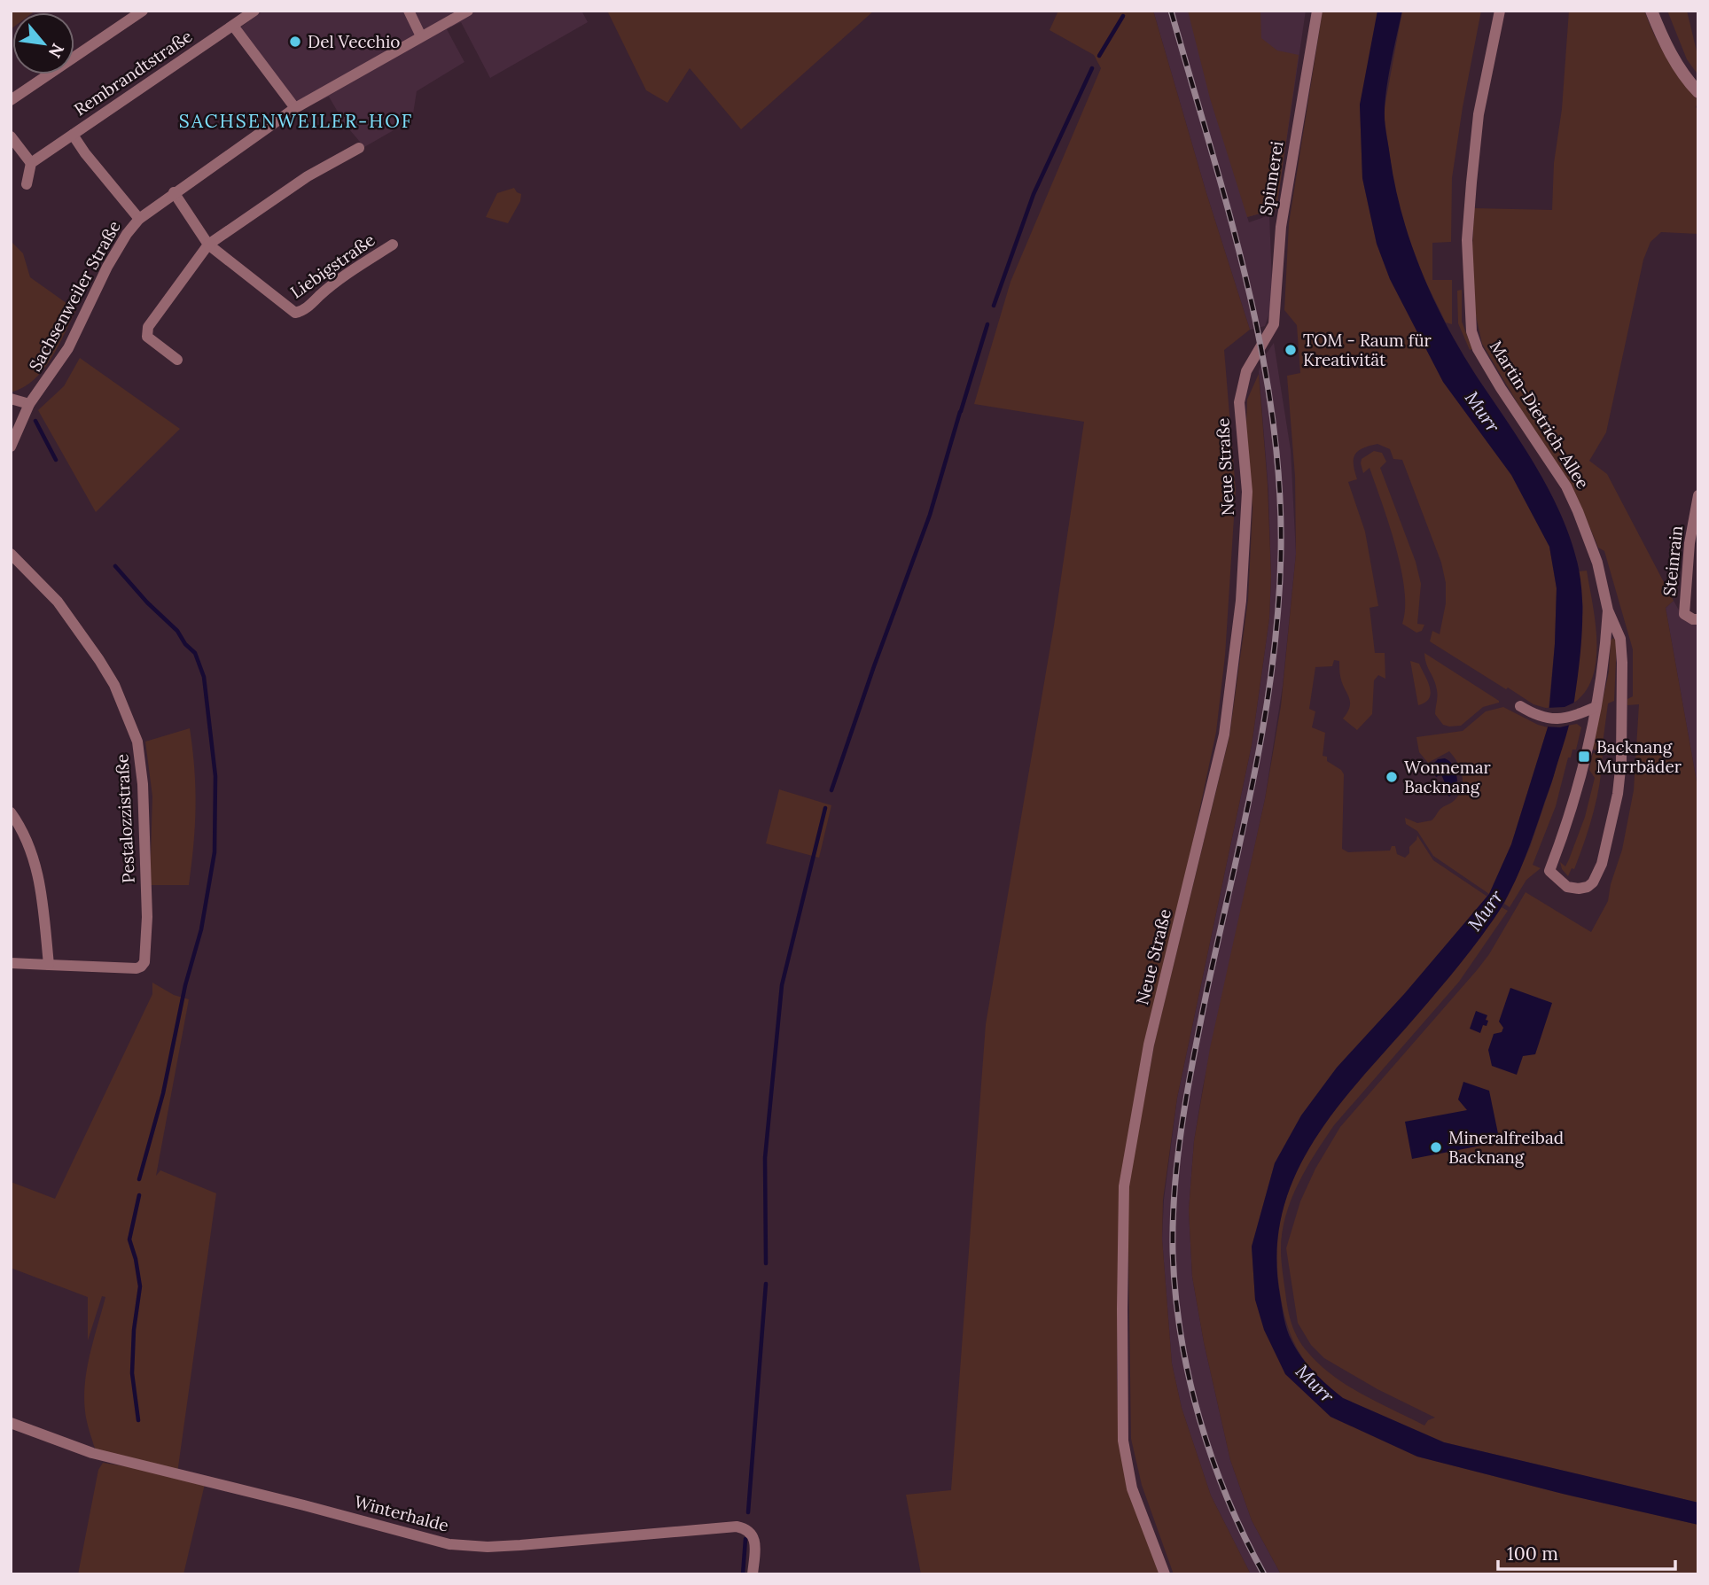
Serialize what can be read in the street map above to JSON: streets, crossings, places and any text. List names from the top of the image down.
{
  "streets": {
    "street": [
      "Rembrandtstraße",
      "Spinnerei",
      "Liebigstraße",
      "Sachsenweiler Straße",
      "Martin-Dietrich-Allee",
      "Neue Straße",
      "Steinrain",
      "Pestalozzistraße",
      "Winterhalde"
    ]
  },
  "crossings": [
    ["Spinnerei", "Neue Straße"]
  ],
  "districts": ["SACHSENWEILER-HOF"],
  "water": ["Murr"],
  "places": {
    "other": [
      "Del Vecchio",
      "TOM - Raum für Kreativität",
      "Wonnemar Backnang",
      "Mineralfreibad Backnang"
    ],
    "transit": ["Backnang Murrbäder"]
  },
  "scale_bar": "100 m",
  "north": "bottom right"
}
